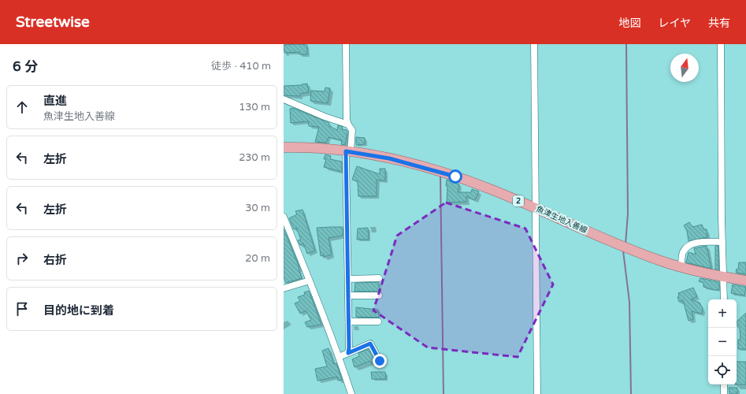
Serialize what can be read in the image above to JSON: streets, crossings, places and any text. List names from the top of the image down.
{
  "streets": {
    "main road": ["2", "魚津生地入善線"]
  },
  "north": "top",
  "page": {
    "header": "Streetwise",
    "nav": ["地図", "レイヤ", "共有"],
    "heading": ["6 分", "徒歩 · 410 m"],
    "list": [
      ["直進", "魚津生地入善線", "130 m"],
      ["左折", "230 m"],
      ["左折", "30 m"],
      ["右折", "20 m"],
      "目的地に到着"
    ],
    "map_buttons": ["+", "−"]
  }
}
